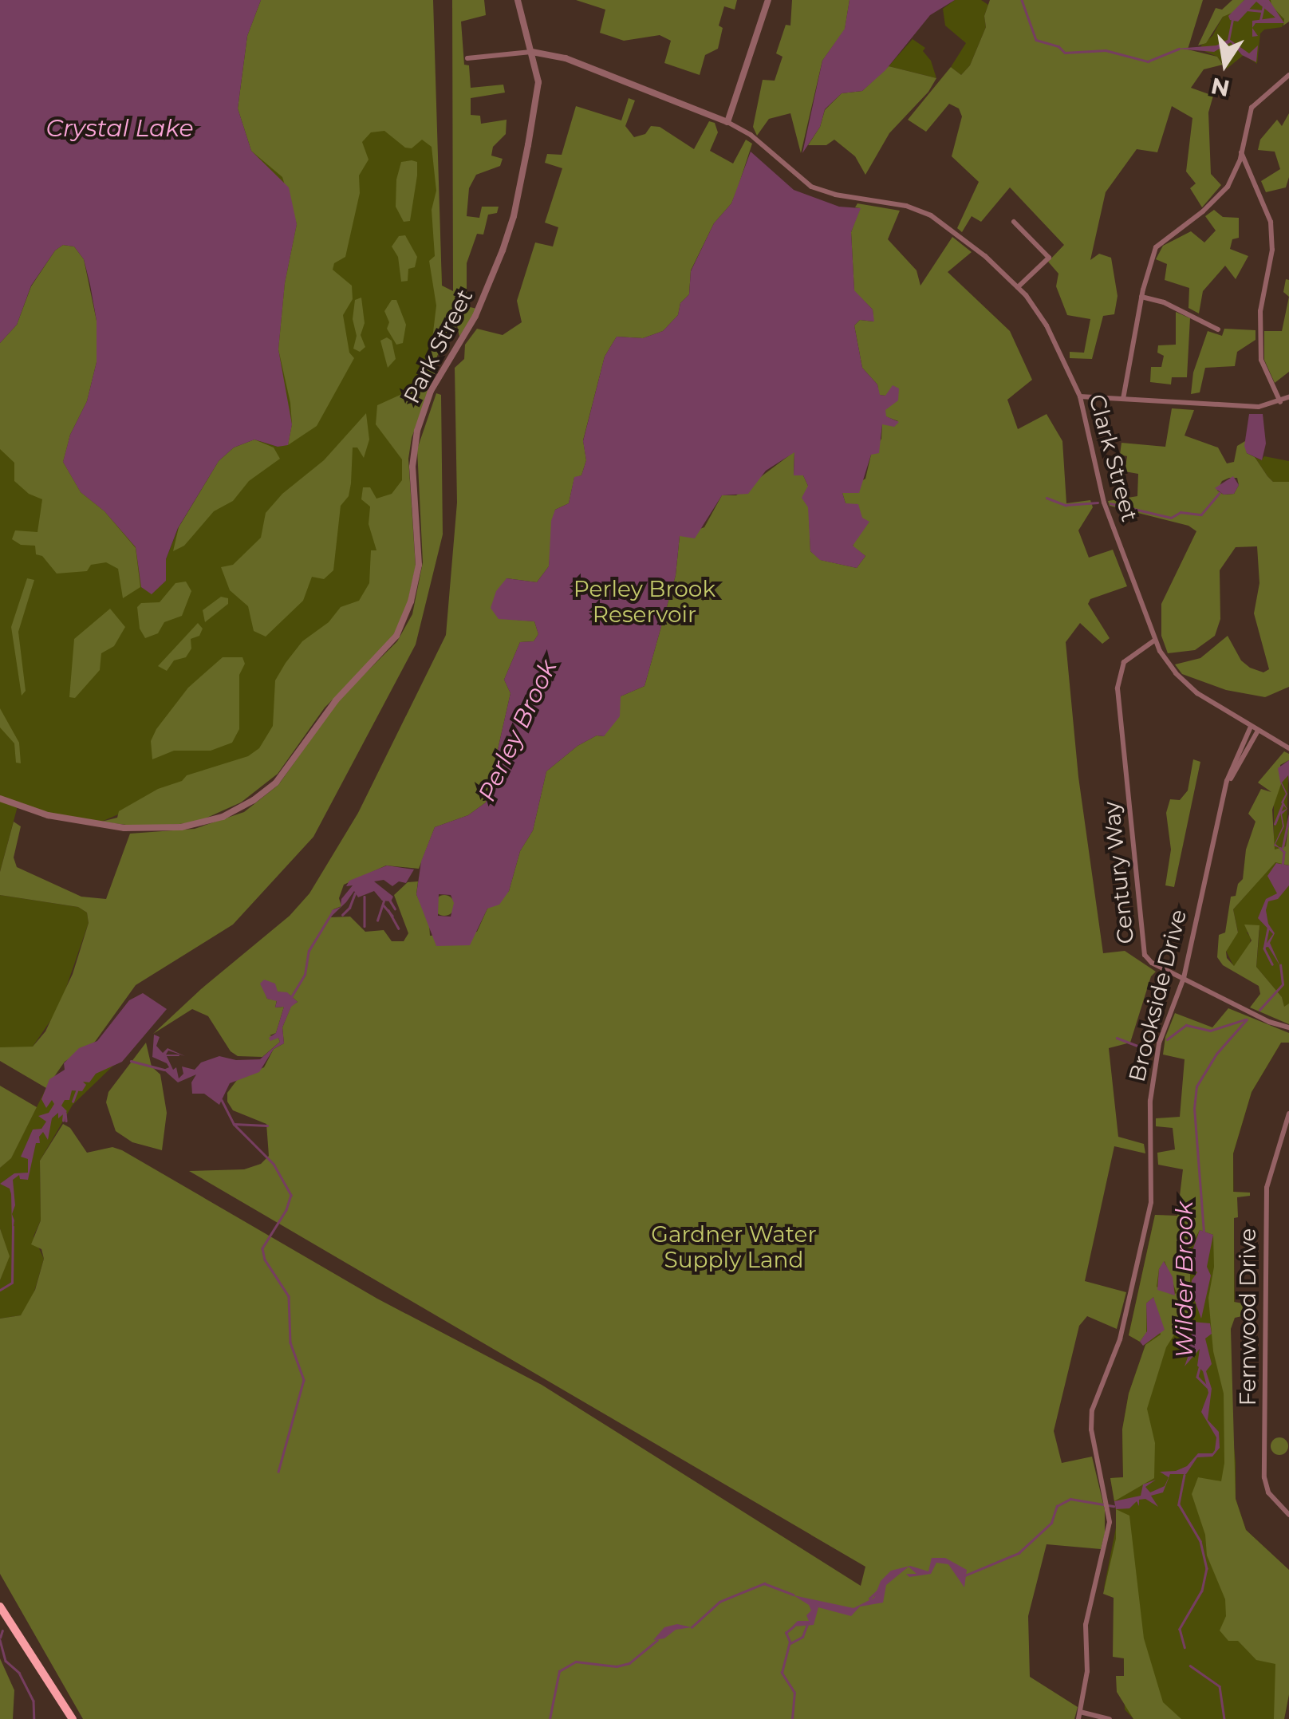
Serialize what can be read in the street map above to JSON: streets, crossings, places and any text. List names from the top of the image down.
{
  "streets": {
    "street": [
      "Park Street",
      "Clark Street",
      "Century Way",
      "Brookside Drive",
      "Fernwood Drive"
    ]
  },
  "crossings": [
    ["Park Street", "Clark Street"],
    ["Clark Street", "Century Way"],
    ["Clark Street", "Brookside Drive"],
    ["Century Way", "Brookside Drive"]
  ],
  "water": ["Crystal Lake", "Perley Brook", "Wilder Brook"],
  "parks": ["Perley Brook Reservoir", "Gardner Water Supply Land"],
  "north": "bottom"
}
